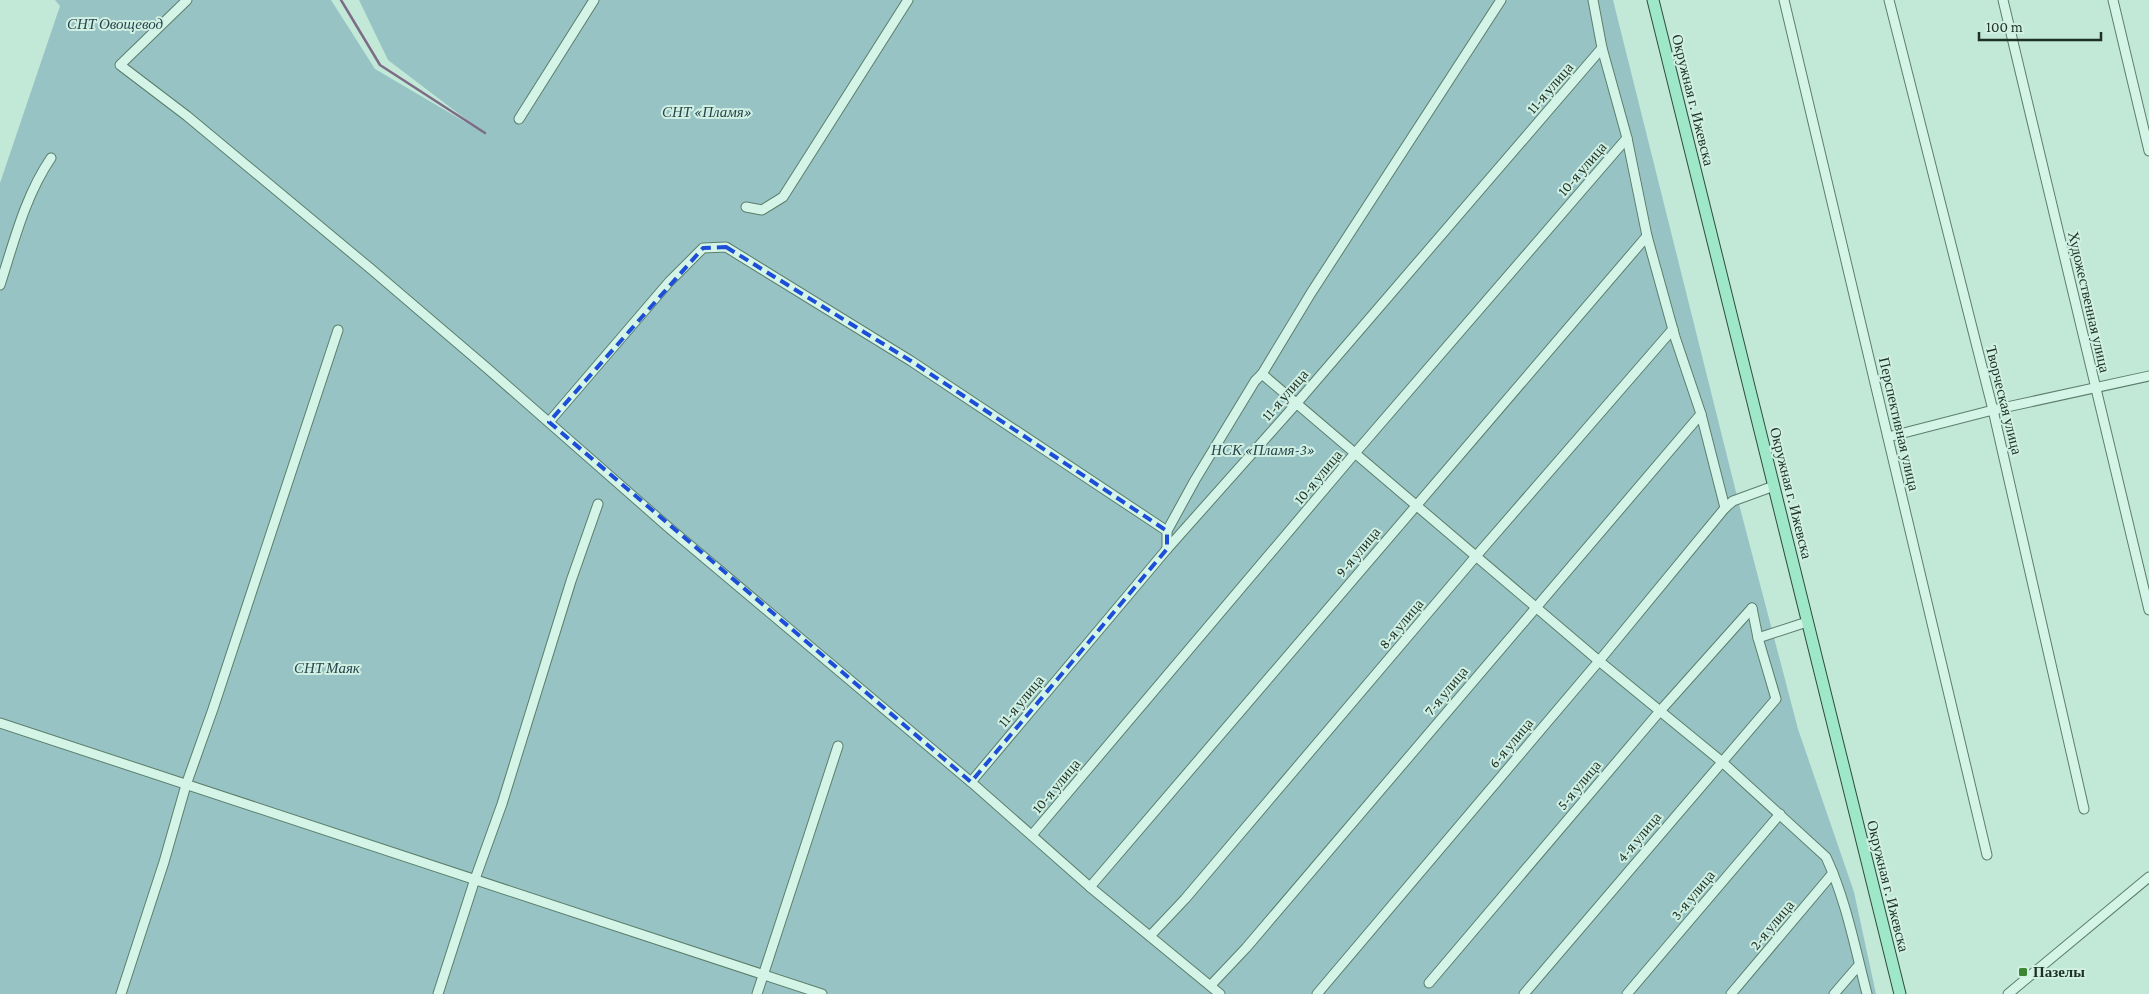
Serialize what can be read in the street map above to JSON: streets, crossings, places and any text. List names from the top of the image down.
{
  "streets": {
    "main road": ["Окружная г. Ижевска"],
    "street": [
      "11-я улица",
      "10-я улица",
      "Художественная улица",
      "Творческая улица",
      "Перспективная улица",
      "9-я улица",
      "8-я улица",
      "7-я улица",
      "6-я улица",
      "5-я улица",
      "4-я улица",
      "3-я улица",
      "2-я улица"
    ]
  },
  "crossings": [
    ["5-я улица", "4-я улица"]
  ],
  "parks": [
    "СНТ Овощевод",
    "СНТ «Пламя»",
    "НСК «Пламя-3»",
    "СНТ Маяк"
  ],
  "places": {
    "transit": ["Пазелы"]
  },
  "scale_bar": "100 m"
}
